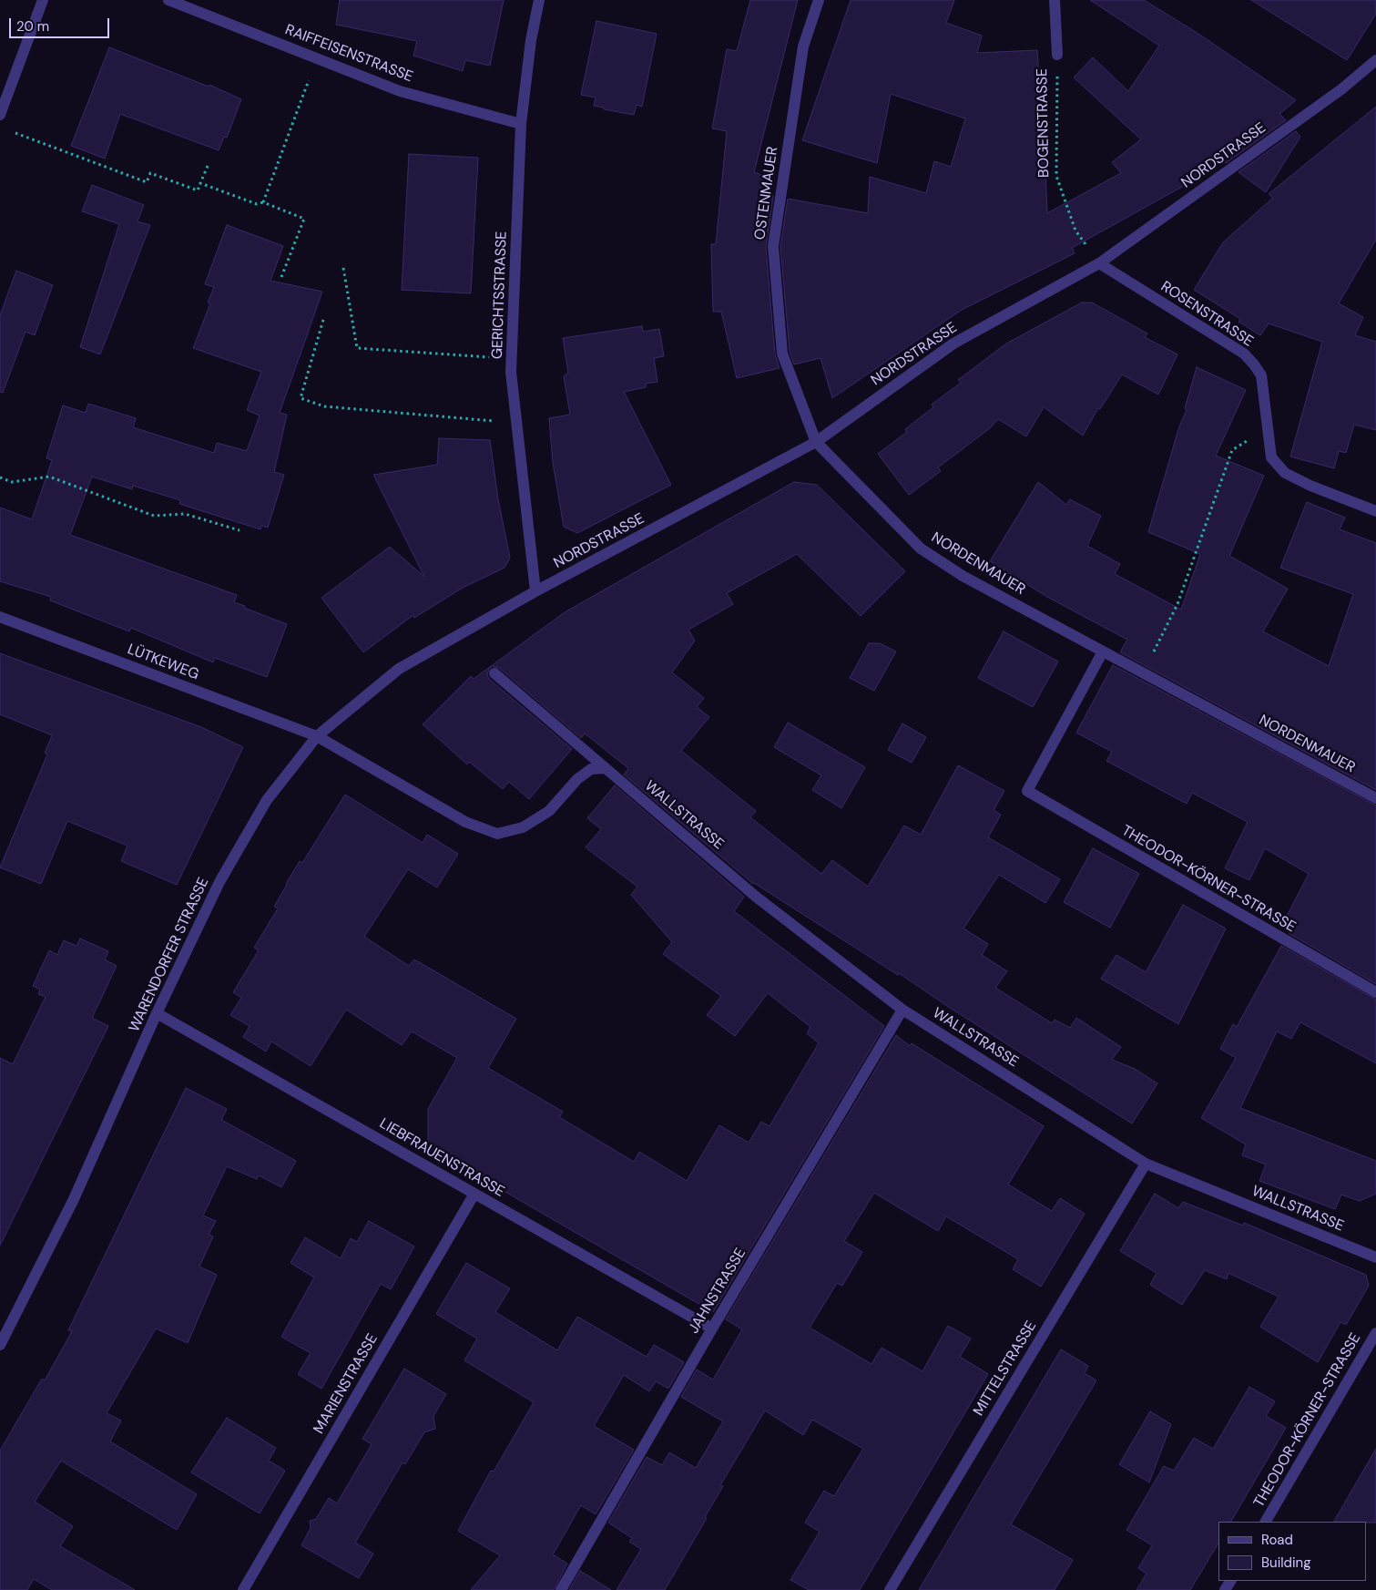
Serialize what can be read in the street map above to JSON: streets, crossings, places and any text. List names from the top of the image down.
{
  "streets": {
    "street": [
      "RAIFFEISENSTRASSE",
      "BOGENSTRASSE",
      "NORDSTRASSE",
      "OSTENMAUER",
      "GERICHTSSTRASSE",
      "ROSENSTRASSE",
      "NORDENMAUER",
      "LÜTKEWEG",
      "WALLSTRASSE",
      "THEODOR-KÖRNER-STRASSE",
      "WARENDORFER STRASSE",
      "LIEBFRAUENSTRASSE",
      "JAHNSTRASSE",
      "MITTELSTRASSE",
      "MARIENSTRASSE"
    ]
  },
  "crossings": [
    ["RAIFFEISENSTRASSE", "GERICHTSSTRASSE"],
    ["BOGENSTRASSE", "NORDSTRASSE"],
    ["BOGENSTRASSE", "ROSENSTRASSE"],
    ["NORDSTRASSE", "OSTENMAUER"],
    ["NORDSTRASSE", "GERICHTSSTRASSE"],
    ["NORDSTRASSE", "ROSENSTRASSE"],
    ["NORDSTRASSE", "NORDENMAUER"],
    ["NORDSTRASSE", "WARENDORFER STRASSE"],
    ["OSTENMAUER", "NORDENMAUER"],
    ["NORDENMAUER", "THEODOR-KÖRNER-STRASSE"],
    ["LÜTKEWEG", "WARENDORFER STRASSE"],
    ["WALLSTRASSE", "JAHNSTRASSE"],
    ["WALLSTRASSE", "MITTELSTRASSE"],
    ["WARENDORFER STRASSE", "LIEBFRAUENSTRASSE"],
    ["LIEBFRAUENSTRASSE", "JAHNSTRASSE"],
    ["LIEBFRAUENSTRASSE", "MARIENSTRASSE"]
  ],
  "legend": ["Road", "Building"],
  "scale_bar": "20 m"
}
